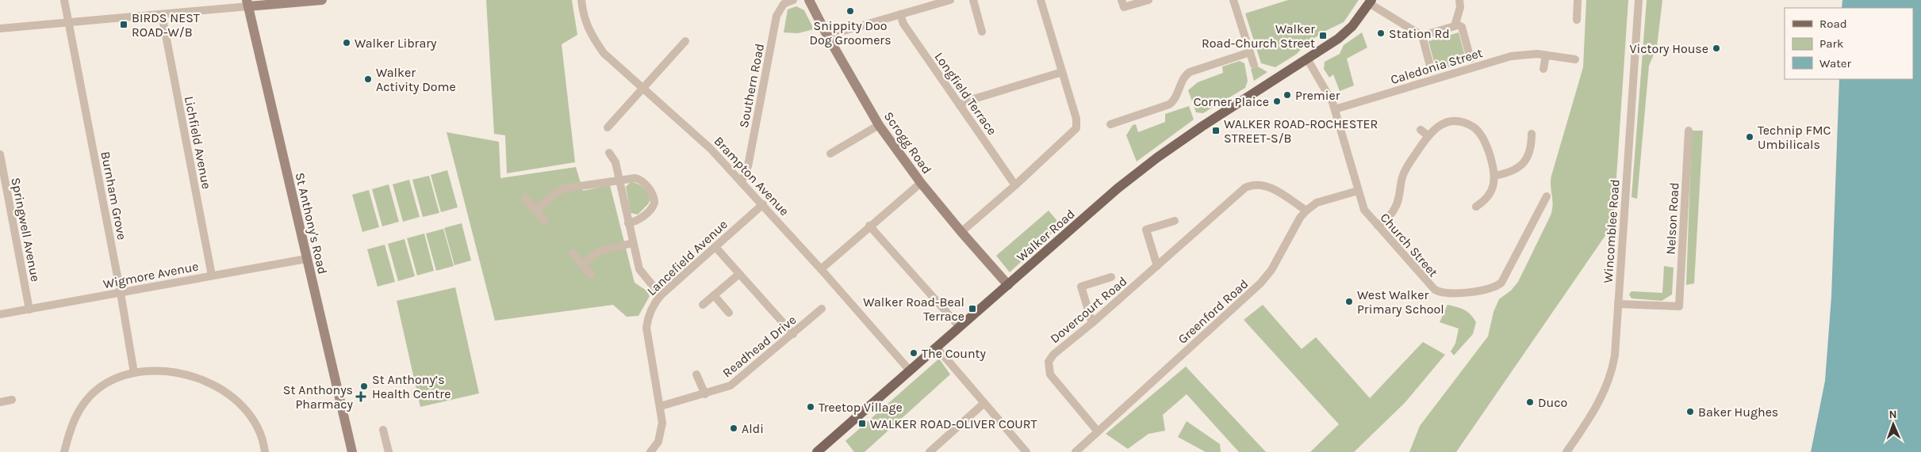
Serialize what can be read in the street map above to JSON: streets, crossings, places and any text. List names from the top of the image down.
{
  "streets": {
    "main road": ["Walker Road"],
    "street": [
      "Caledonia Street",
      "Southern Road",
      "Longfield Terrace",
      "Lichfield Avenue",
      "Scrogg Road",
      "Brampton Avenue",
      "Burnham Grove",
      "Nelson Road",
      "St Anthony's Road",
      "Springwell Avenue",
      "Wincomblee Road",
      "Church Street",
      "Lancefield Avenue",
      "Wigmore Avenue",
      "Dovercourt Road",
      "Greenford Road",
      "Readhead Drive"
    ]
  },
  "crossings": [
    ["Caledonia Street", "Church Street"],
    ["Southern Road", "Brampton Avenue"],
    ["Lichfield Avenue", "Wigmore Avenue"],
    ["Scrogg Road", "Walker Road"],
    ["Brampton Avenue", "Walker Road"],
    ["Brampton Avenue", "Lancefield Avenue"],
    ["Burnham Grove", "Wigmore Avenue"],
    ["Nelson Road", "Wincomblee Road"],
    ["St Anthony's Road", "Wigmore Avenue"],
    ["Springwell Avenue", "Wigmore Avenue"],
    ["Walker Road", "Church Street"],
    ["Church Street", "Greenford Road"],
    ["Lancefield Avenue", "Readhead Drive"],
    ["Dovercourt Road", "Greenford Road"]
  ],
  "places": {
    "other": [
      "Snippity Doo Dog Groomers",
      "Station Rd",
      "Walker Library",
      "Victory House",
      "Walker Activity Dome",
      "Premier",
      "Corner Plaice",
      "Technip FMC Umbilicals",
      "West Walker Primary School",
      "The County",
      "St Anthony’s Health Centre",
      "Duco",
      "Treetop Village",
      "Baker Hughes",
      "Aldi"
    ],
    "transit": [
      "BIRDS NEST ROAD-W/B",
      "Walker Road-Church Street",
      "WALKER ROAD-ROCHESTER STREET-S/B",
      "Walker Road-Beal Terrace",
      "WALKER ROAD-OLIVER COURT"
    ],
    "health": ["St Anthonys Pharmacy"]
  },
  "legend": ["Road", "Park", "Water"],
  "north": "top"
}
